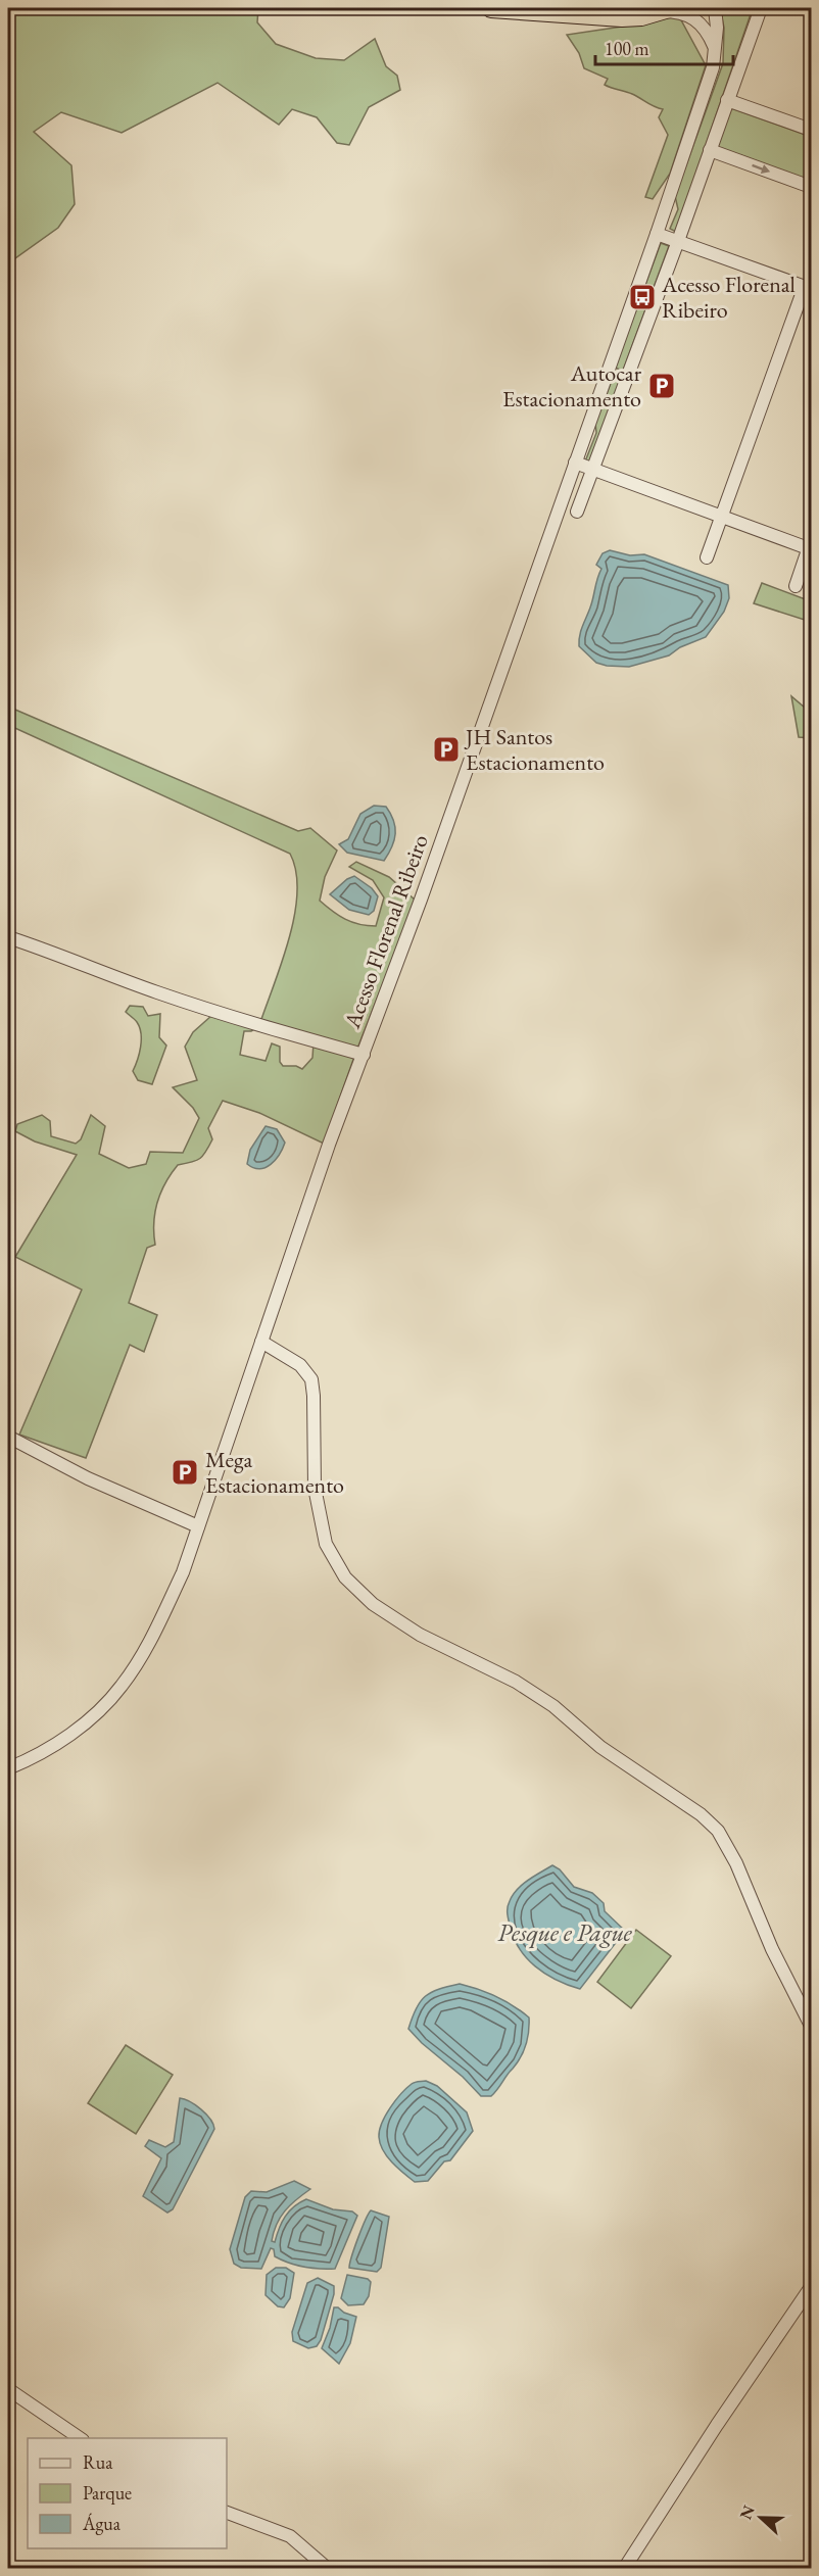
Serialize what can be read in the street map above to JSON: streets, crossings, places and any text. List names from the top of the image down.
{
  "streets": {
    "street": ["Acesso Florenal Ribeiro"]
  },
  "water": ["Pesque e Pague"],
  "places": {
    "bus stop": ["Acesso Florenal Ribeiro"],
    "parking": ["Autocar Estacionamento", "JH Santos Estacionamento", "Mega Estacionamento"]
  },
  "legend": ["Rua", "Parque", "Água"],
  "scale_bar": "100 m",
  "north": "left"
}
